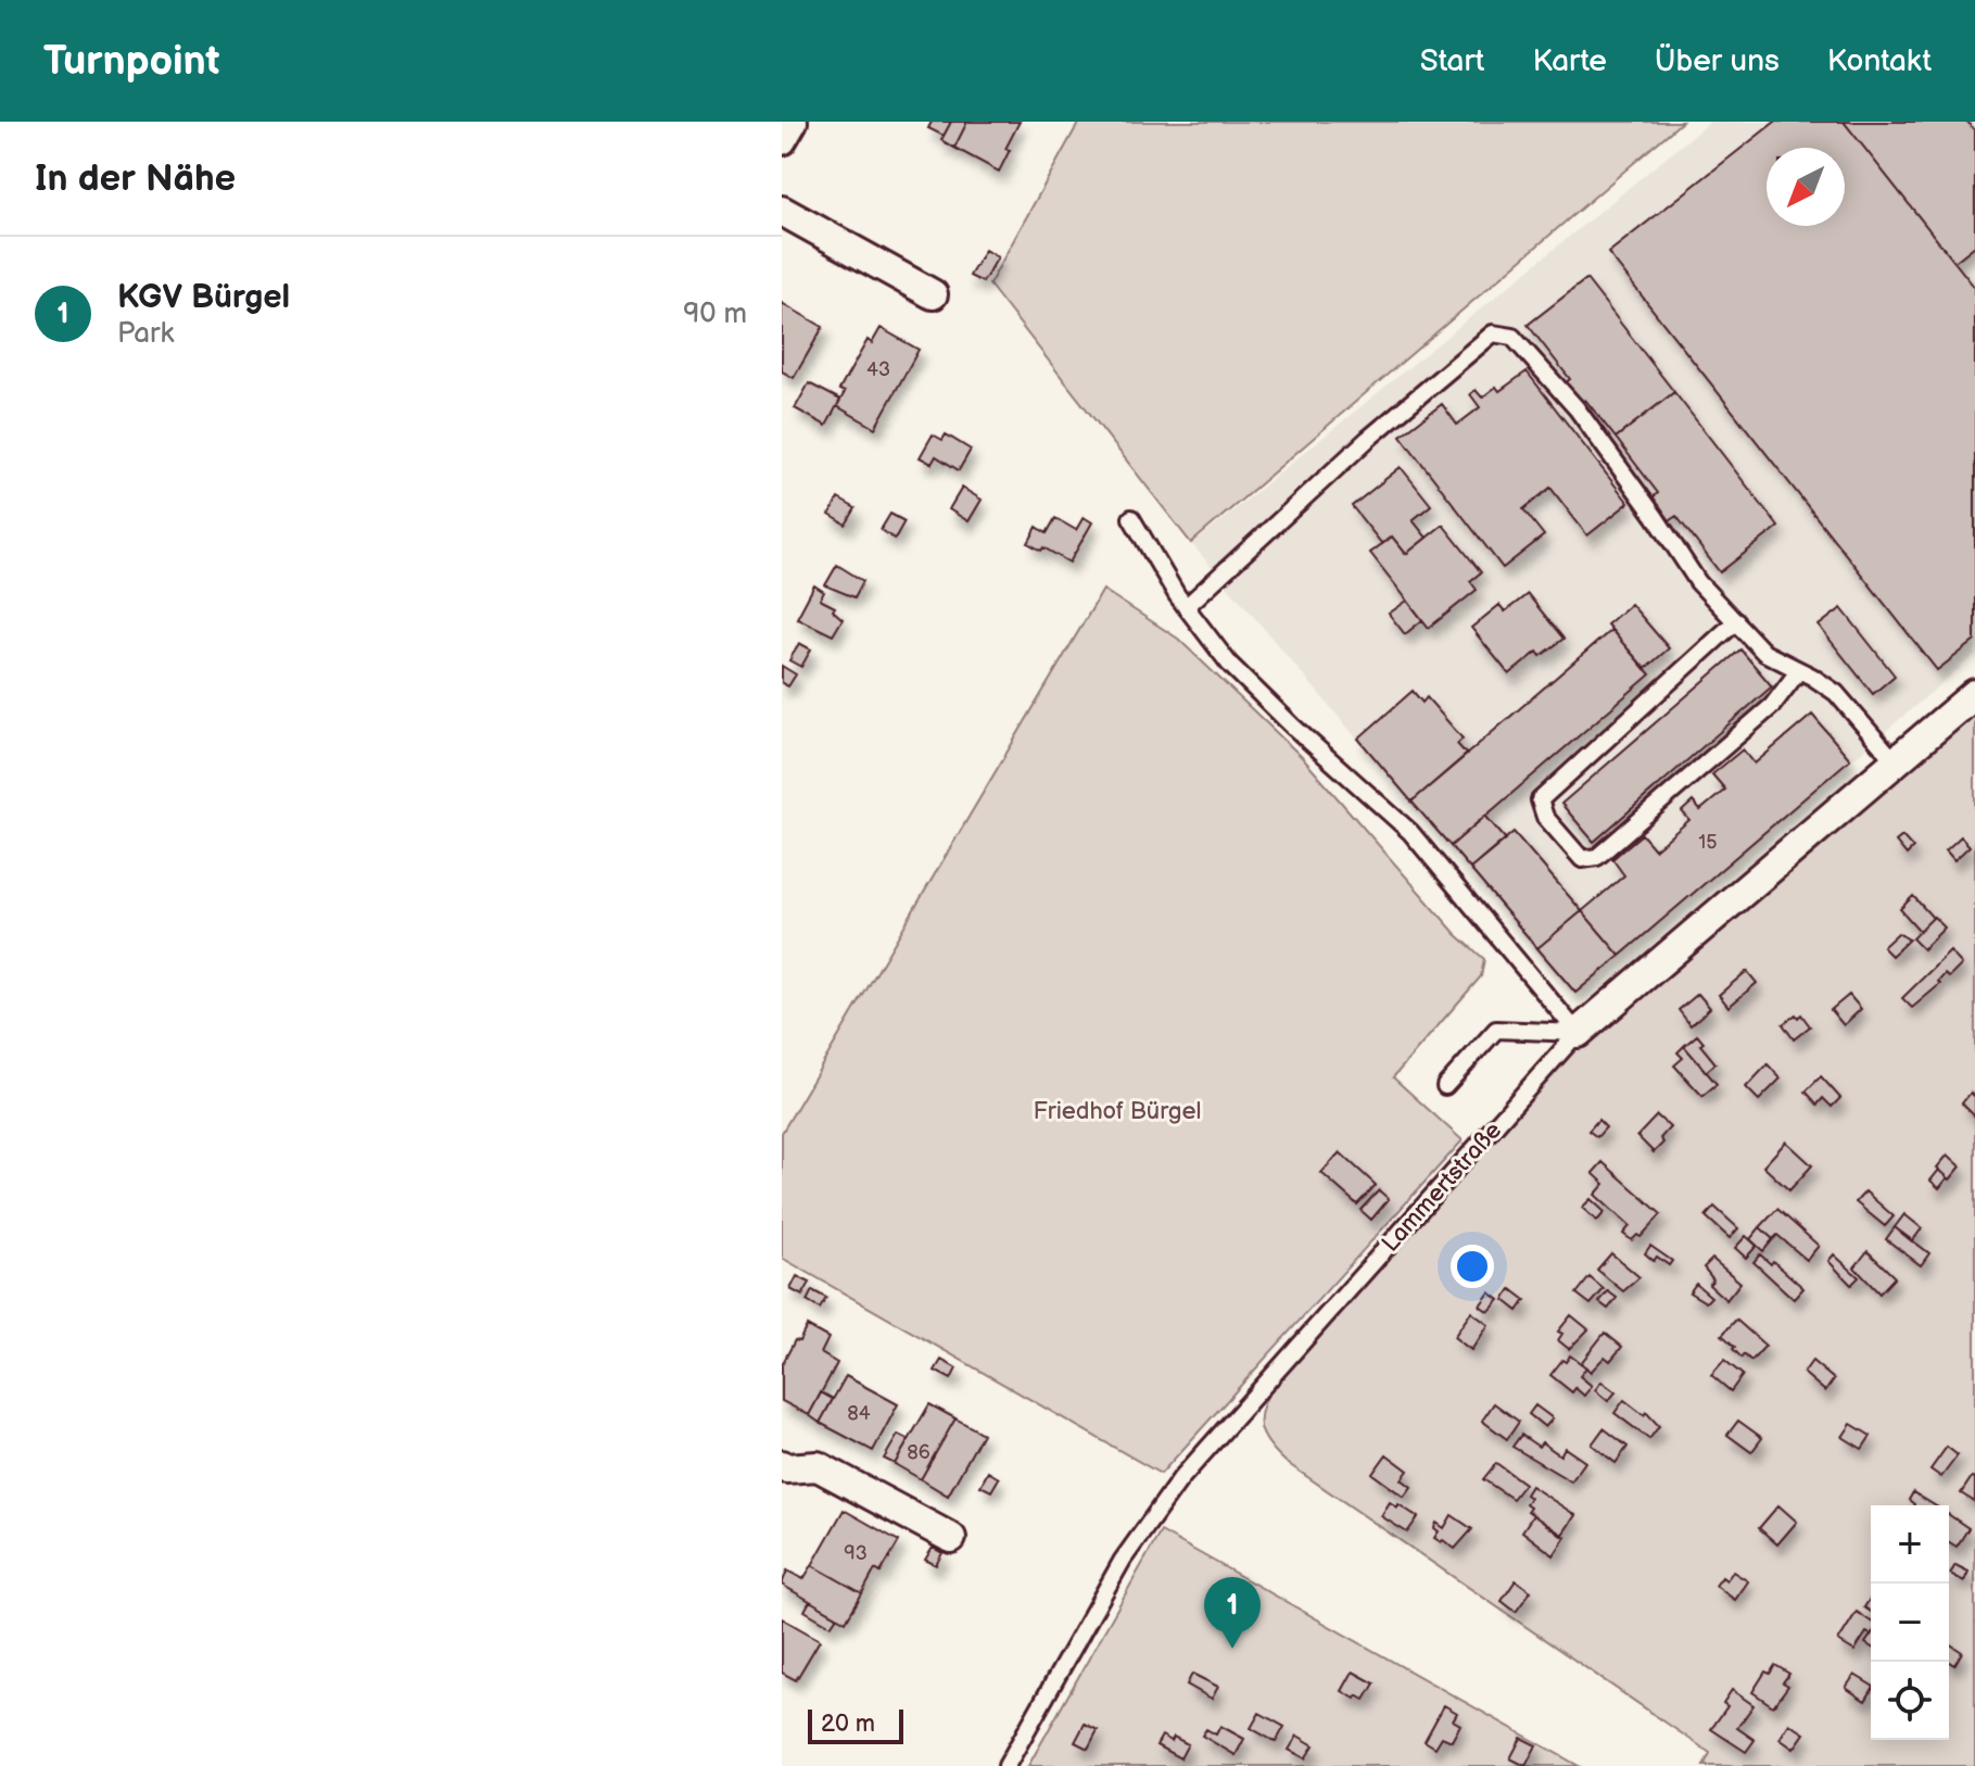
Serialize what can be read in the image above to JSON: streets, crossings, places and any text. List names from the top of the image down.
{
  "streets": {
    "street": ["Lammertstraße"]
  },
  "parks": ["Friedhof Bürgel"],
  "house_numbers": [
    "43",
    "15",
    "84",
    "86",
    "93"
  ],
  "scale_bar": "20 m",
  "north": "bottom left",
  "page": {
    "header": "Turnpoint",
    "nav": [
      "Start",
      "Karte",
      "Über uns",
      "Kontakt"
    ],
    "heading": "In der Nähe",
    "list": [
      {
        "mark": "1",
        "name": "KGV Bürgel",
        "note": "Park",
        "value": "90 m"
      }
    ],
    "map_buttons": ["+", "−"],
    "pins": "1",
    "scale": "20 m"
  }
}
